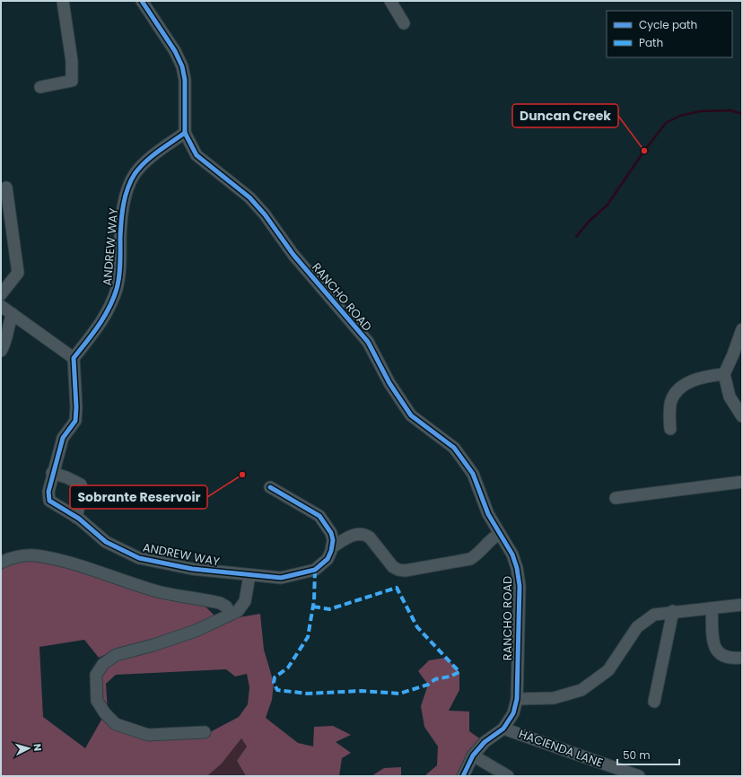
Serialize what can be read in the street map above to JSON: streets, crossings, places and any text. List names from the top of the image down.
{
  "streets": {
    "street": ["ANDREW WAY", "RANCHO ROAD", "HACIENDA LANE"]
  },
  "crossings": [
    ["ANDREW WAY", "RANCHO ROAD"],
    ["RANCHO ROAD", "HACIENDA LANE"]
  ],
  "places": ["Duncan Creek", "Sobrante Reservoir"],
  "legend": ["Cycle path", "Path"],
  "scale_bar": "50 m",
  "north": "right"
}
